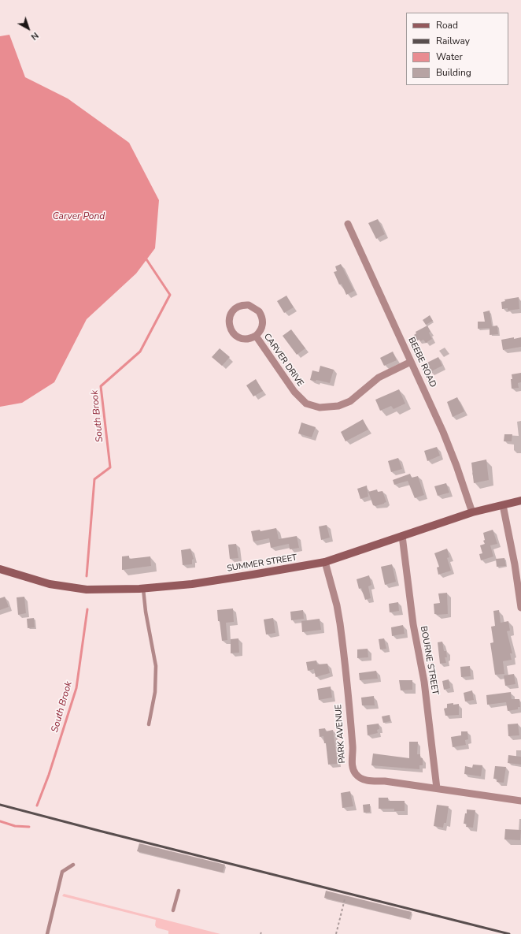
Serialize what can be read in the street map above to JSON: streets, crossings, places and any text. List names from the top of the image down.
{
  "streets": {
    "main road": ["SUMMER STREET"],
    "street": [
      "CARVER DRIVE",
      "BEEBE ROAD",
      "BOURNE STREET",
      "PARK AVENUE"
    ]
  },
  "crossings": [
    ["CARVER DRIVE", "BEEBE ROAD"],
    ["BEEBE ROAD", "SUMMER STREET"],
    ["SUMMER STREET", "BOURNE STREET"],
    ["SUMMER STREET", "PARK AVENUE"],
    ["BOURNE STREET", "PARK AVENUE"]
  ],
  "water": ["Carver Pond", "South Brook"],
  "legend": [
    "Road",
    "Railway",
    "Water",
    "Building"
  ],
  "north": "bottom right"
}
